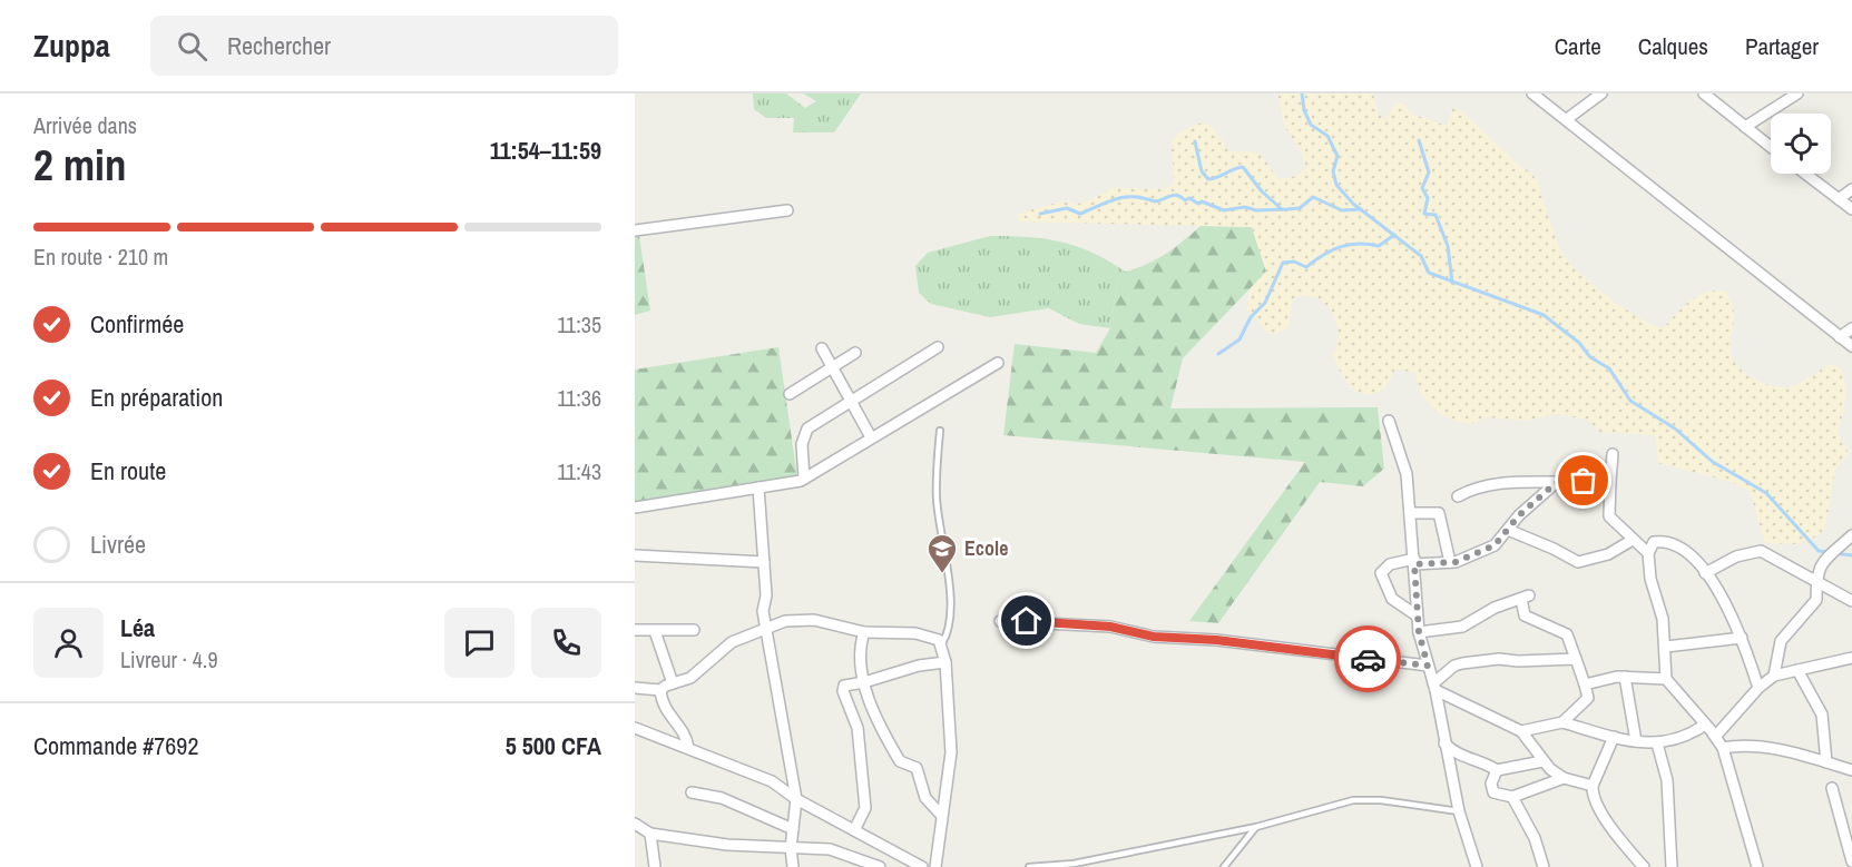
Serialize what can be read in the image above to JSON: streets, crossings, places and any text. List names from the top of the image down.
{
  "places": {
    "school or university": ["Ecole"]
  },
  "page": {
    "header": "Zuppa",
    "search": "Rechercher",
    "nav": ["Carte", "Calques", "Partager"],
    "heading": ["2 min", "Arrivée dans", "11:54–11:59"],
    "panel": [
      "Léa",
      "Livreur · 4.9",
      "Commande #7692",
      "5 500 CFA"
    ],
    "bar": "En route · 210 m",
    "list": [
      ["Confirmée", "11:35"],
      ["En préparation", "11:36"],
      ["En route", "11:43"],
      "Livrée"
    ]
  }
}
